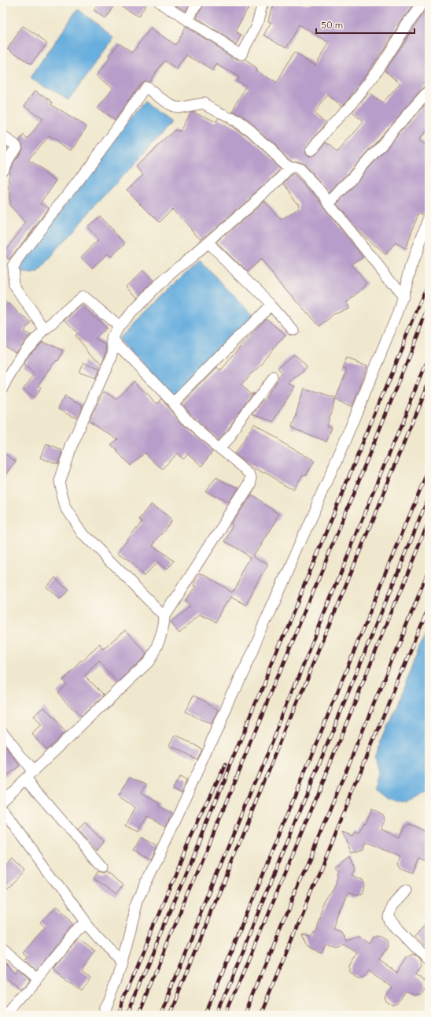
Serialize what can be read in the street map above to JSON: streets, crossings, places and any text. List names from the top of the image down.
{
  "scale_bar": "50 m"
}
